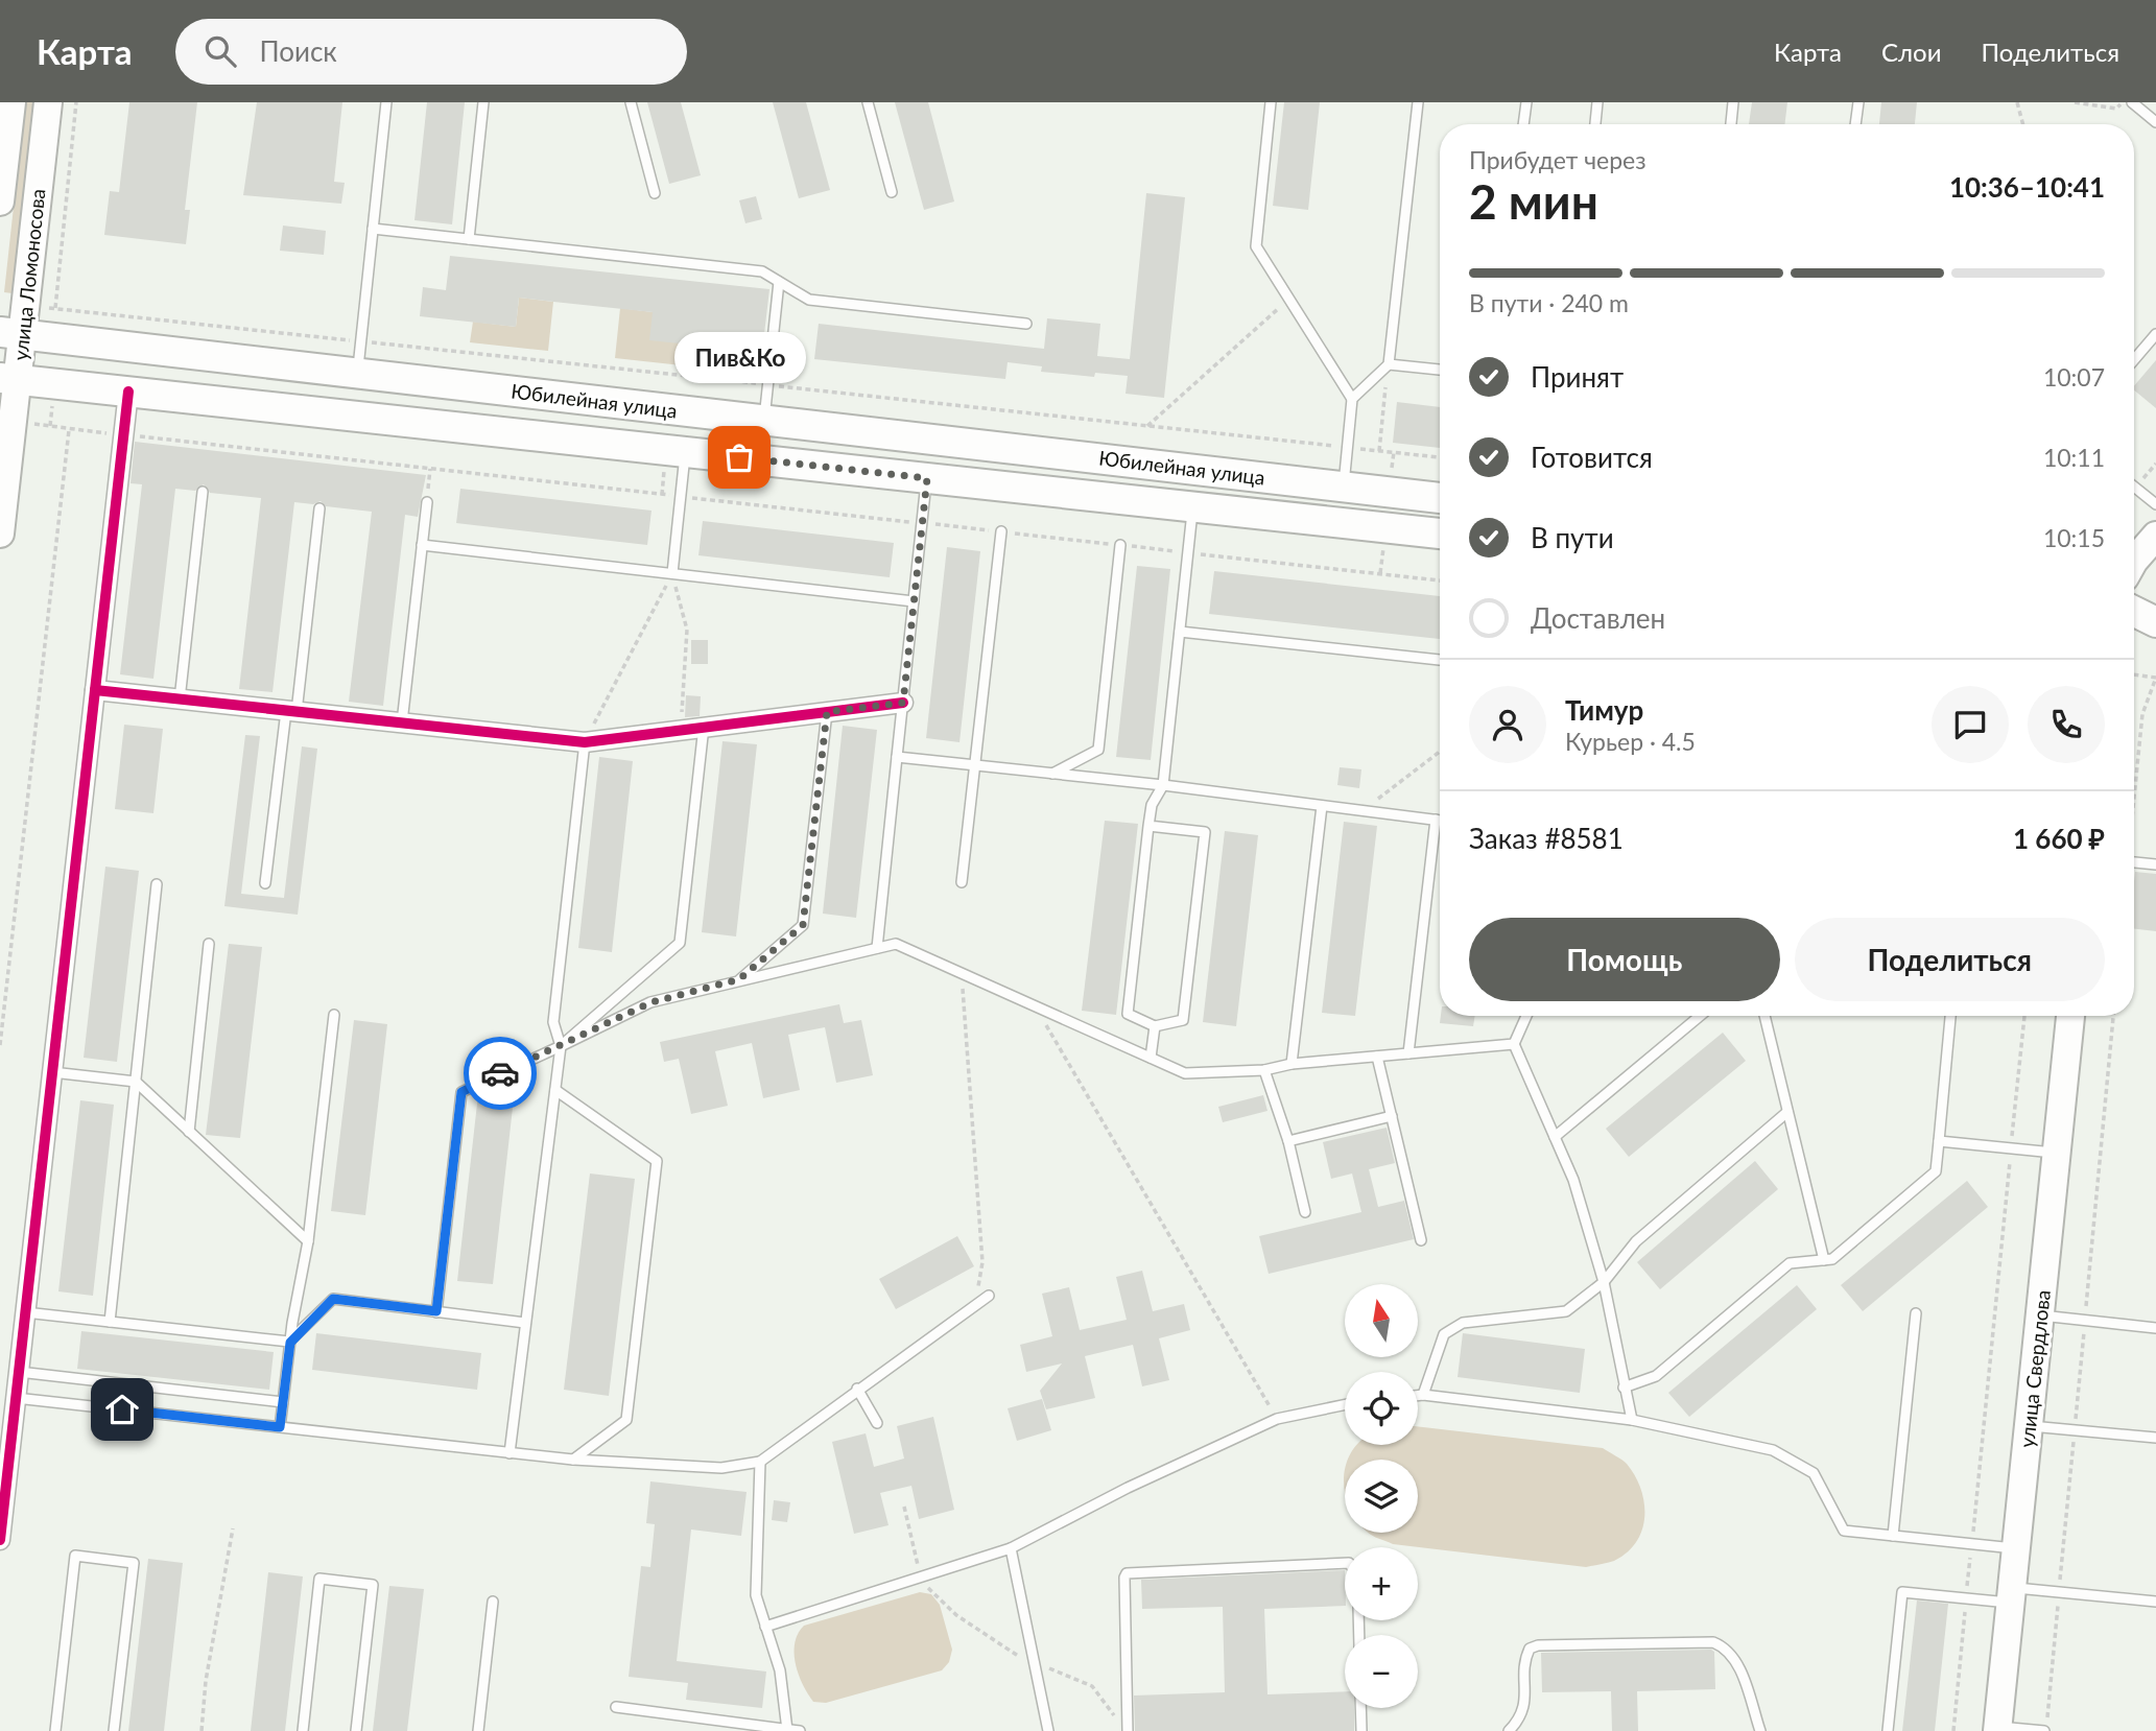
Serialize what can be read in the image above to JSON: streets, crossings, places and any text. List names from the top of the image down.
{
  "streets": {
    "main road": ["улица Ломоносова", "Юбилейная улица", "улица Свердлова"]
  },
  "crossings": [
    ["улица Ломоносова", "Юбилейная улица"]
  ],
  "places": ["Пив&Ко"],
  "north": "top",
  "page": {
    "header": "Карта",
    "search": "Поиск",
    "nav": ["Карта", "Слои", "Поделиться"],
    "heading": ["2 мин", "Прибудет через", "10:36–10:41"],
    "panel": [
      "Тимур",
      "Курьер · 4.5",
      "Заказ #8581",
      "1 660 ₽"
    ],
    "bar": "В пути · 240 m",
    "bubble": "Пив&Ко",
    "list": [
      ["Принят", "10:07"],
      ["Готовится", "10:11"],
      ["В пути", "10:15"],
      "Доставлен"
    ],
    "buttons": ["Помощь", "Поделиться"],
    "map_buttons": ["+", "−"]
  }
}
